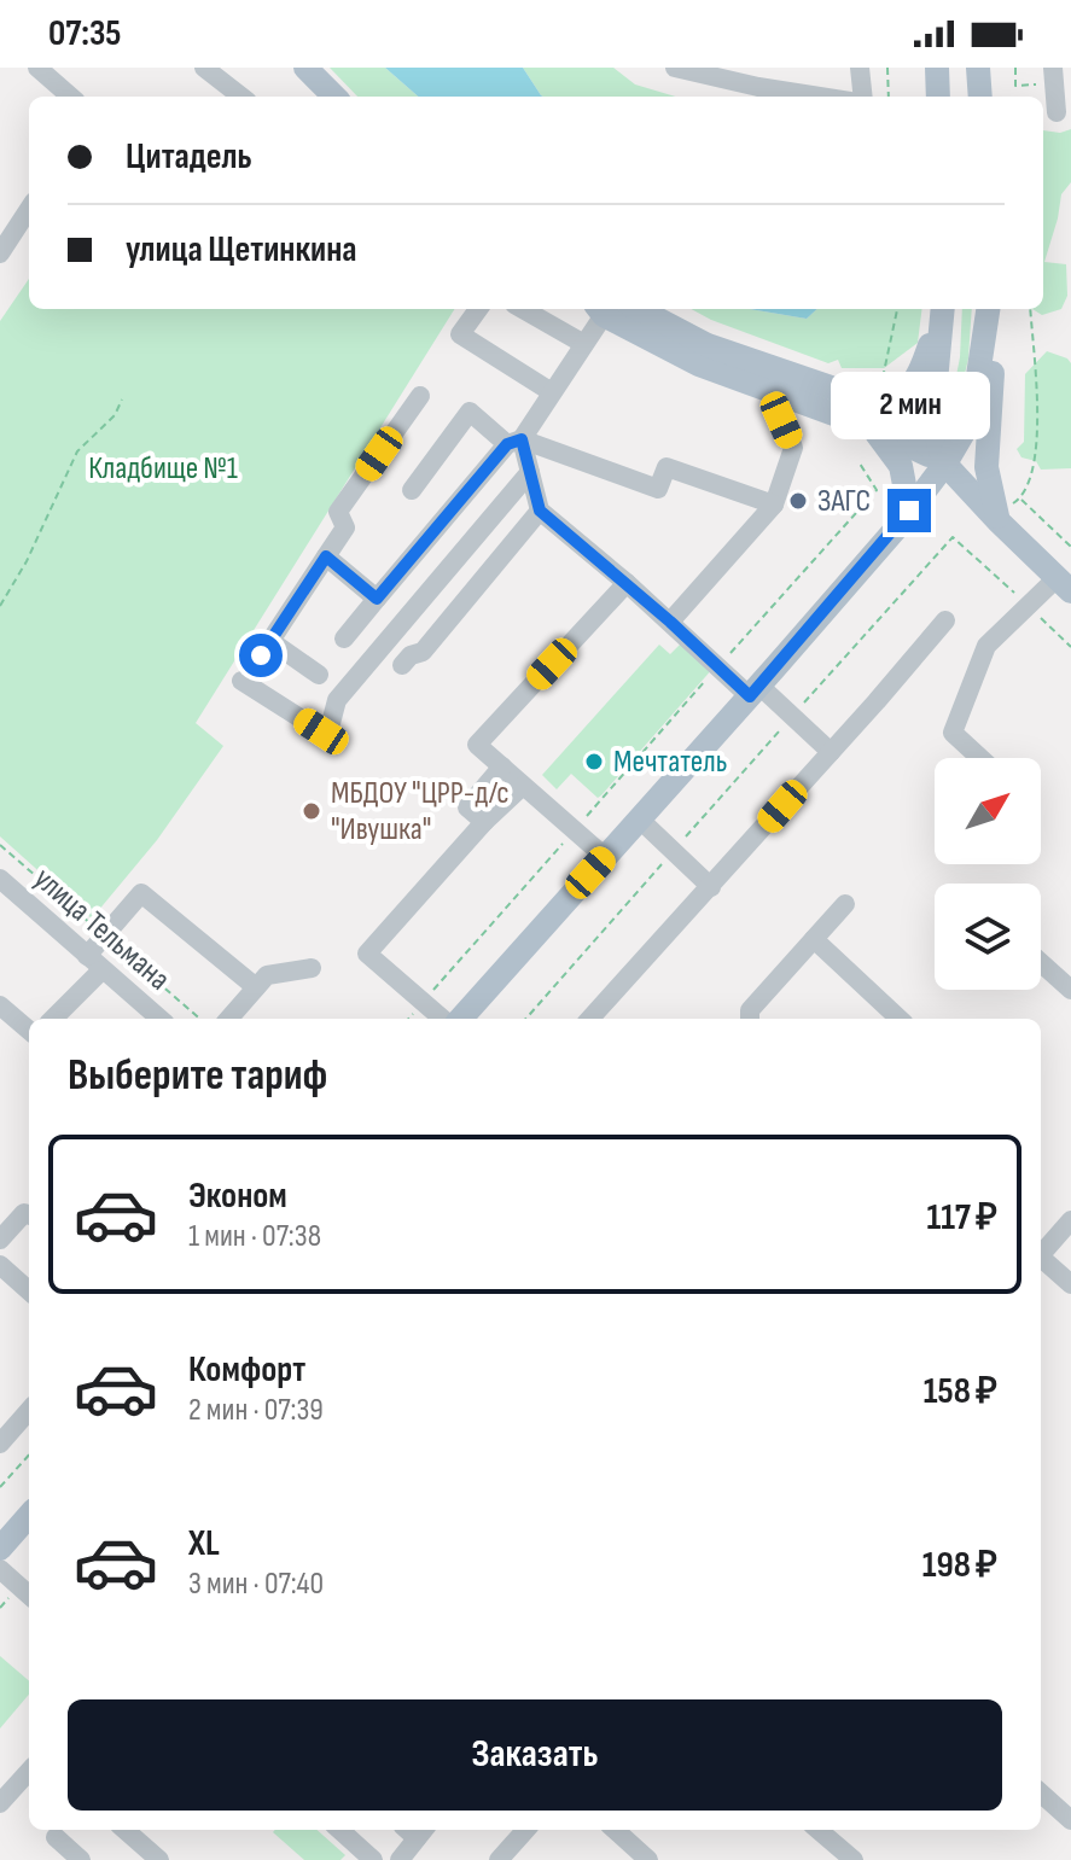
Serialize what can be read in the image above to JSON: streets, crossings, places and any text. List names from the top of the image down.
{
  "streets": {
    "street": ["улица Тельмана"]
  },
  "parks": ["Кладбище №1"],
  "places": ["ЗАГС", "Мечтатель", "МБДОУ \"ЦРР-д/с \"Ивушка\""],
  "north": "top right",
  "page": {
    "status": "07:35",
    "banner": ["Цитадель", "улица Щетинкина"],
    "bubble": "2 мин",
    "heading": "Выберите тариф",
    "list": [
      {
        "name": "Эконом",
        "note": "1 мин · 07:38",
        "value": "117 ₽"
      },
      {
        "name": "Комфорт",
        "note": "2 мин · 07:39",
        "value": "158 ₽"
      },
      {
        "name": "XL",
        "note": "3 мин · 07:40",
        "value": "198 ₽"
      }
    ],
    "buttons": "Заказать"
  }
}
